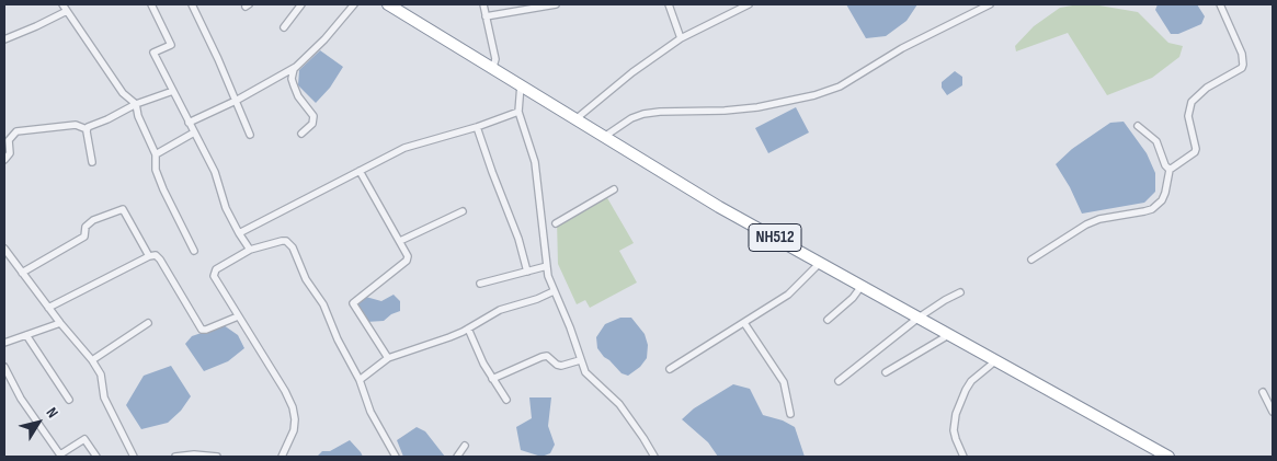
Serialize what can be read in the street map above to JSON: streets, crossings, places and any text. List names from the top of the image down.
{
  "streets": {
    "highway": ["NH512"]
  },
  "north": "top right"
}
